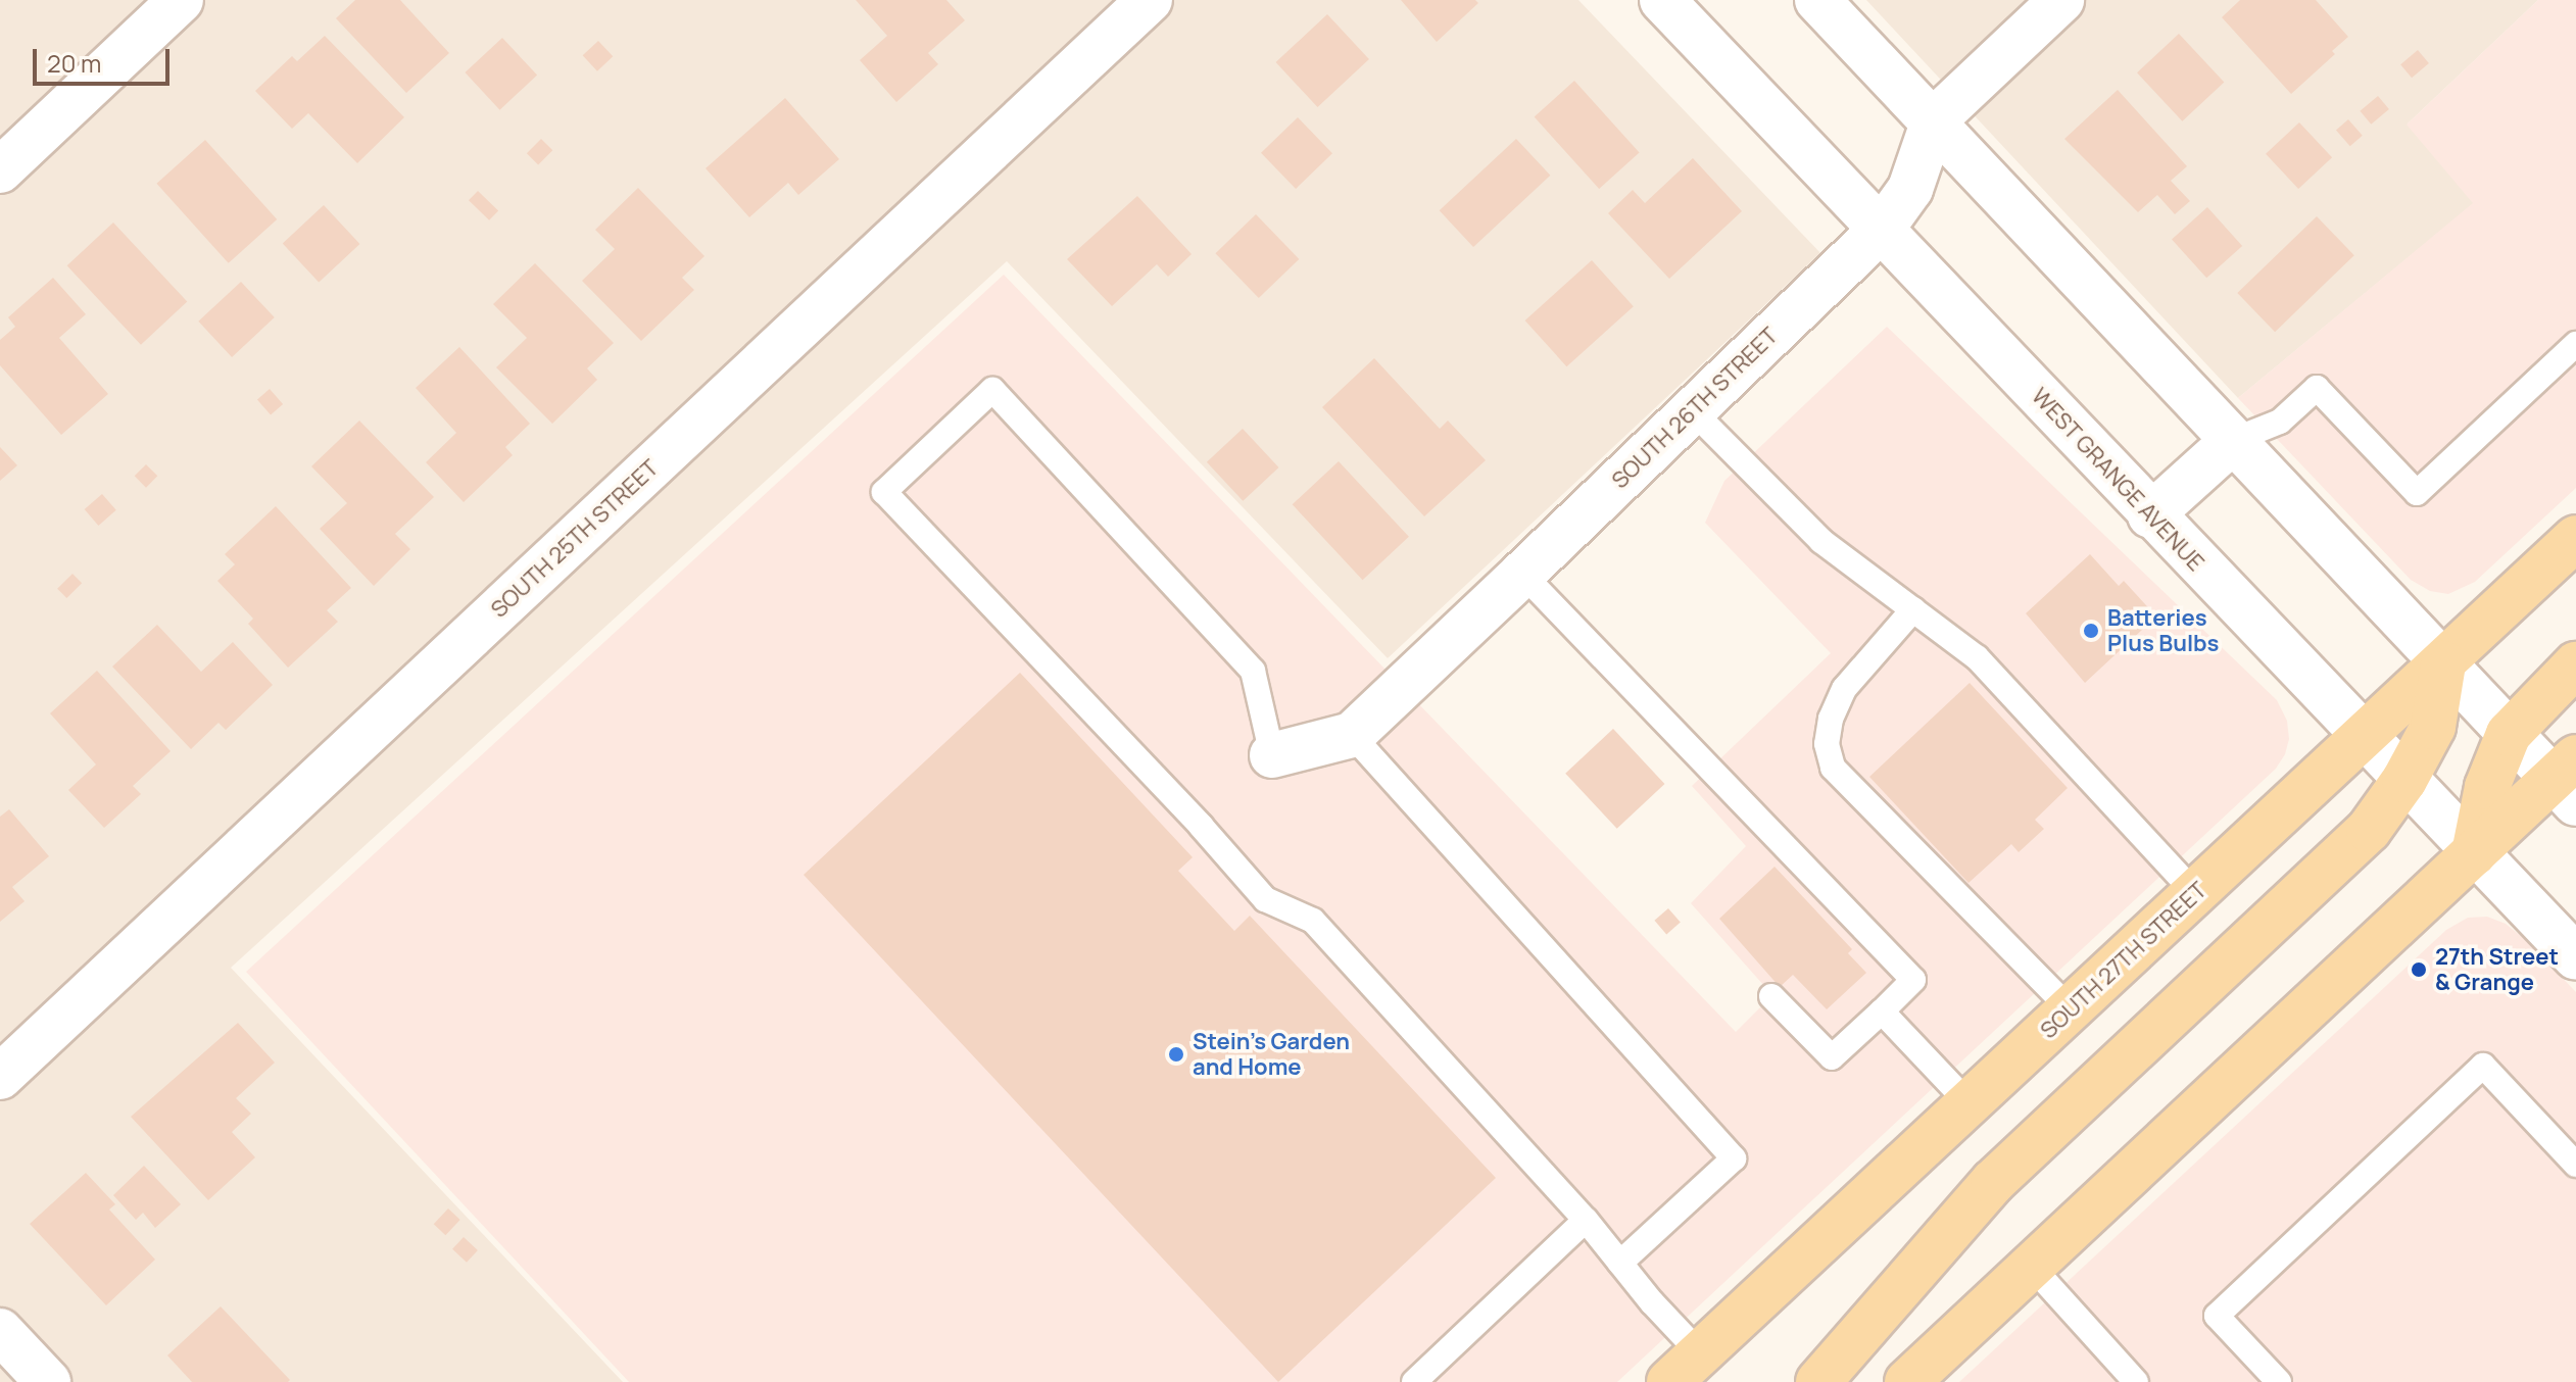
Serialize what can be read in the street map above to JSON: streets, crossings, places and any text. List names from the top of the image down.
{
  "streets": {
    "main road": ["SOUTH 27TH STREET"],
    "street": ["SOUTH 26TH STREET", "WEST GRANGE AVENUE", "SOUTH 25TH STREET"]
  },
  "crossings": [
    ["SOUTH 26TH STREET", "WEST GRANGE AVENUE"],
    ["WEST GRANGE AVENUE", "SOUTH 27TH STREET"]
  ],
  "places": ["Batteries Plus Bulbs", "27th Street & Grange", "Stein's Garden and Home"],
  "scale_bar": "20 m"
}
